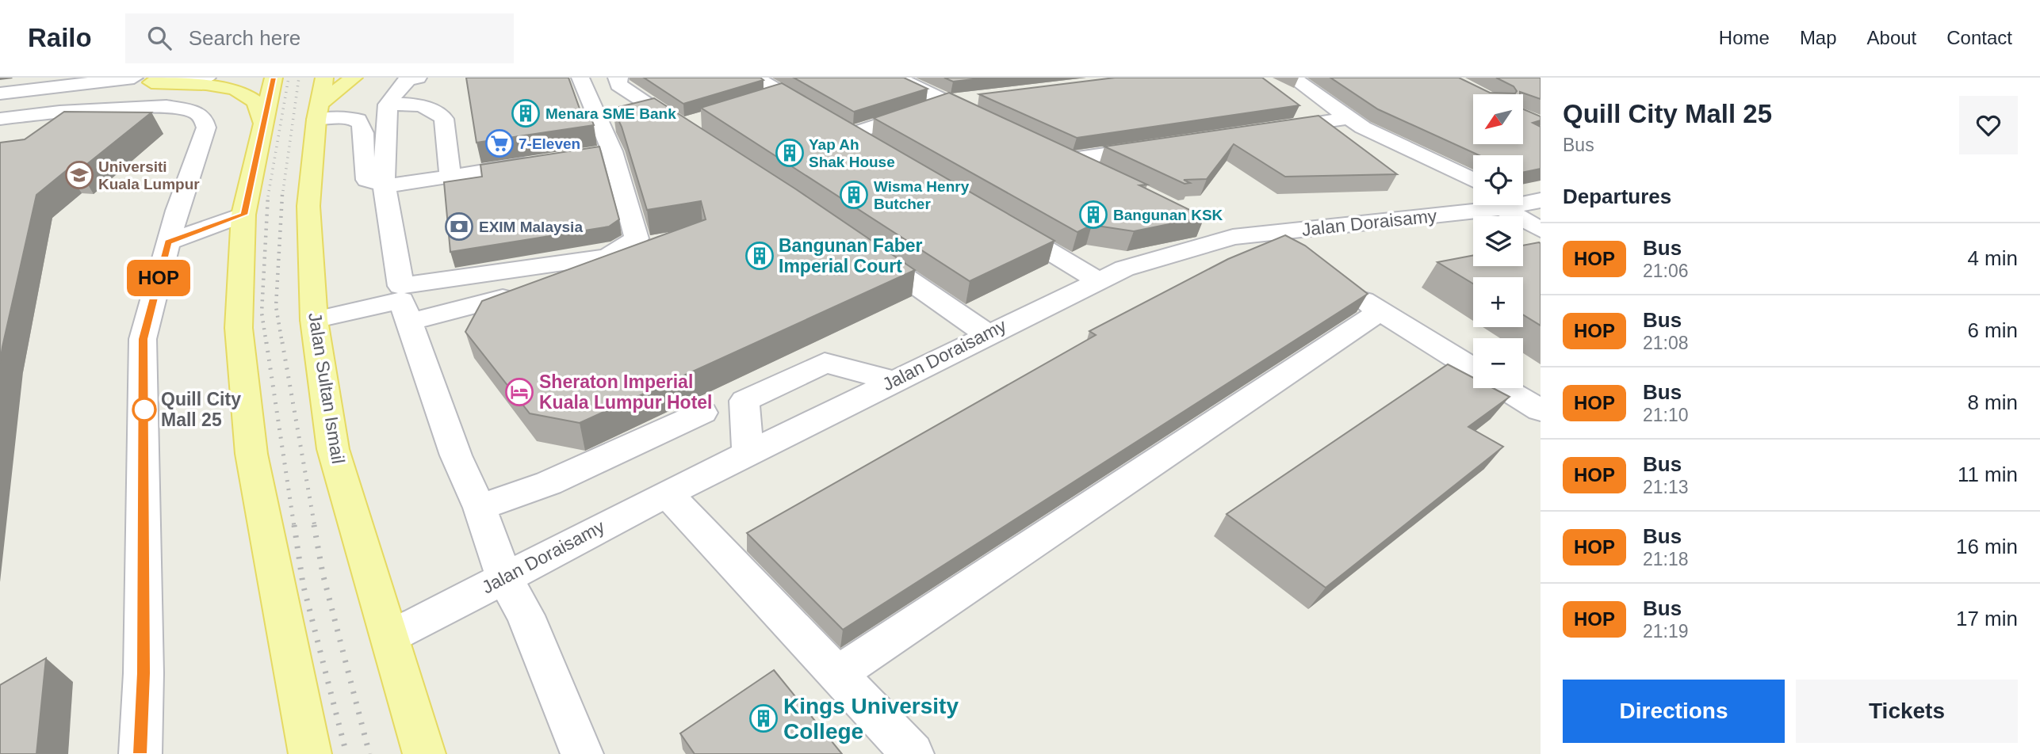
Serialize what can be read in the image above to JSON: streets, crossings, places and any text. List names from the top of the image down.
{
  "streets": {
    "main road": ["Jalan Sultan Ismail"],
    "street": ["Jalan Doraisamy"]
  },
  "crossings": [
    ["Jalan Doraisamy", "Jalan Sultan Ismail"]
  ],
  "places": {
    "building": [
      "Menara SME Bank",
      "Yap Ah Shak House",
      "Wisma Henry Butcher",
      "Bangunan KSK",
      "Bangunan Faber Imperial Court",
      "Kings University College"
    ],
    "supermarket": ["7-Eleven"],
    "school or university": ["Universiti Kuala Lumpur"],
    "bank": ["EXIM Malaysia"],
    "hotel": ["Sheraton Imperial Kuala Lumpur Hotel"],
    "other": ["Quill City Mall 25"]
  },
  "lines": ["bus line HOP"],
  "north": "bottom left",
  "page": {
    "header": "Railo",
    "search": "Search here",
    "nav": [
      "Home",
      "Map",
      "About",
      "Contact"
    ],
    "on_map": "HOP",
    "heading": [
      ["Quill City Mall 25", "Bus"],
      "Departures"
    ],
    "map_buttons": ["+", "−"],
    "list": [
      {
        "mark": "HOP",
        "name": "Bus",
        "note": "21:06",
        "value": "4 min"
      },
      {
        "mark": "HOP",
        "name": "Bus",
        "note": "21:08",
        "value": "6 min"
      },
      {
        "mark": "HOP",
        "name": "Bus",
        "note": "21:10",
        "value": "8 min"
      },
      {
        "mark": "HOP",
        "name": "Bus",
        "note": "21:13",
        "value": "11 min"
      },
      {
        "mark": "HOP",
        "name": "Bus",
        "note": "21:18",
        "value": "16 min"
      },
      {
        "mark": "HOP",
        "name": "Bus",
        "note": "21:19",
        "value": "17 min"
      }
    ],
    "buttons": ["Directions", "Tickets"]
  }
}
